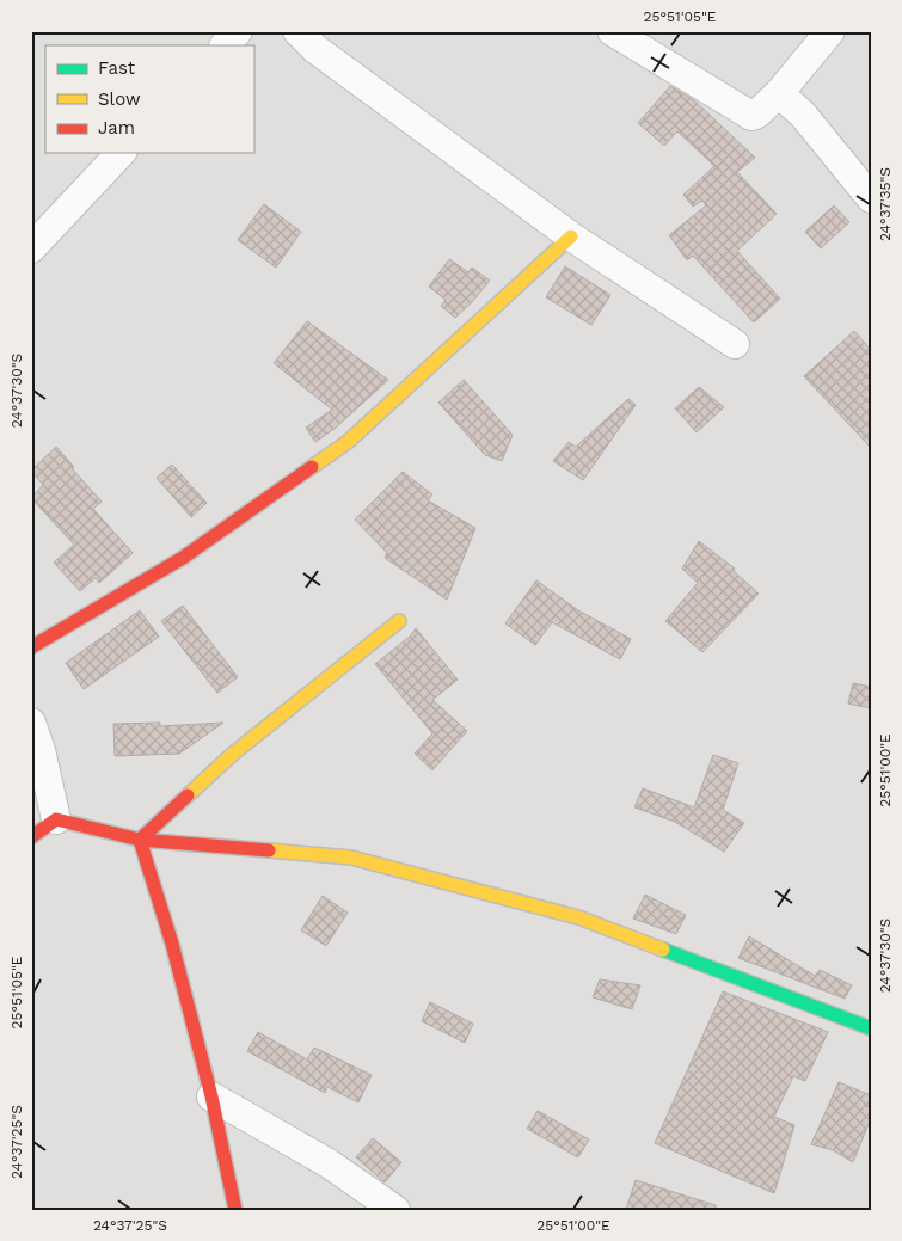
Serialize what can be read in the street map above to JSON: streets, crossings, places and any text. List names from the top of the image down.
{
  "legend": ["Fast", "Slow", "Jam"],
  "coordinates": [
    "25°51'05\"E",
    "24°37'35\"S",
    "24°37'30\"S",
    "25°51'00\"E",
    "24°37'25\"S"
  ]
}
